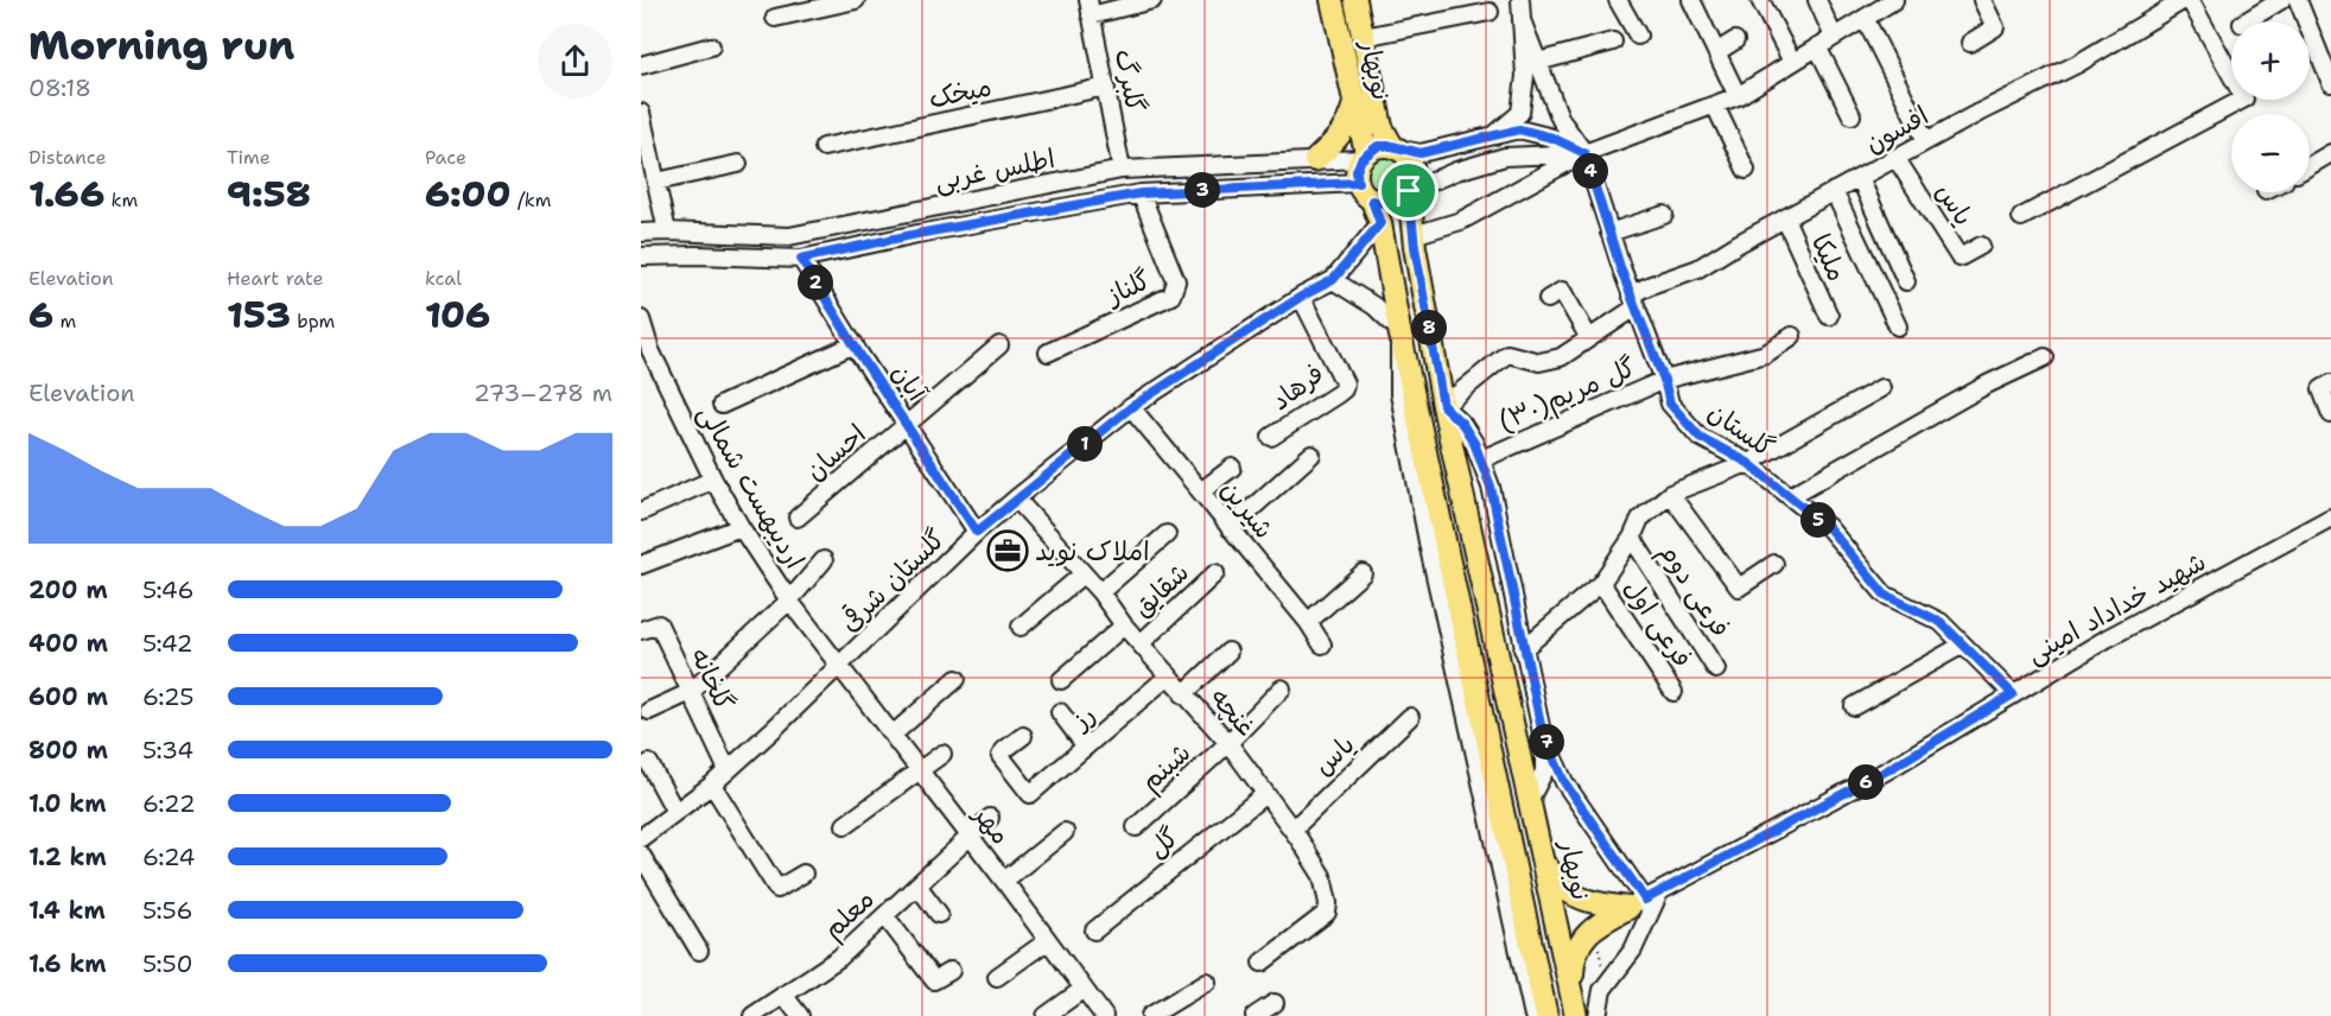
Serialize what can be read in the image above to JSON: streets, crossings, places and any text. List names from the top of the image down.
{
  "streets": {
    "main road": ["نوبهار"],
    "street": [
      "گلبرگ",
      "میخک",
      "افسون",
      "اطلس غربی",
      "یاس",
      "ملیکا",
      "گلناز",
      "آبان",
      "فرهاد",
      "گل مریم(۳۰)",
      "گلستان",
      "احسان",
      "اردیبهست شمالی",
      "شیرین",
      "گلستان شرقی",
      "شقایق",
      "فرعی دوم",
      "شهید خداداد امینی",
      "فرعی اول",
      "گلخانه",
      "غنچه",
      "رز",
      "شبنم",
      "مهر",
      "گل",
      "معلم"
    ]
  },
  "crossings": [
    ["نوبهار", "افسون"],
    ["نوبهار", "اطلس غربی"],
    ["گلبرگ", "میخک"],
    ["گلبرگ", "اطلس غربی"],
    ["افسون", "یاس"],
    ["افسون", "ملیکا"],
    ["افسون", "گلستان"],
    ["اطلس غربی", "گلناز"],
    ["اطلس غربی", "آبان"],
    ["یاس", "غنچه"],
    ["آبان", "احسان"],
    ["آبان", "گلستان شرقی"],
    ["فرهاد", "گلستان شرقی"],
    ["گل مریم(۳۰)", "گلستان"],
    ["گلستان", "شهید خداداد امینی"],
    ["اردیبهست شمالی", "گلستان شرقی"],
    ["اردیبهست شمالی", "مهر"],
    ["شیرین", "گلستان شرقی"],
    ["گلستان شرقی", "گلخانه"],
    ["گلستان شرقی", "غنچه"],
    ["گلستان شرقی", "مهر"],
    ["شقایق", "غنچه"],
    ["غنچه", "رز"],
    ["غنچه", "شبنم"],
    ["غنچه", "گل"],
    ["مهر", "معلم"]
  ],
  "places": {
    "office": ["املاک نوید"]
  },
  "page": {
    "heading": ["Morning run", "08:18"],
    "map_buttons": ["+", "−"],
    "stats": [
      ["Distance", "1.66 km"],
      ["Time", "9:58"],
      ["Pace", "6:00 /km"],
      ["Elevation", "6 m"],
      ["Heart rate", "153 bpm"],
      ["kcal", "106"]
    ],
    "pins": [
      "4",
      "3",
      "2",
      "8",
      "1",
      "5",
      "7",
      "6"
    ],
    "chart": ["Elevation", "273–278 m"],
    "list": [
      {
        "name": "200 m",
        "note": "5:46"
      },
      {
        "name": "400 m",
        "note": "5:42"
      },
      {
        "name": "600 m",
        "note": "6:25"
      },
      {
        "name": "800 m",
        "note": "5:34"
      },
      {
        "name": "1.0 km",
        "note": "6:22"
      },
      {
        "name": "1.2 km",
        "note": "6:24"
      },
      {
        "name": "1.4 km",
        "note": "5:56"
      },
      {
        "name": "1.6 km",
        "note": "5:50"
      }
    ]
  }
}
